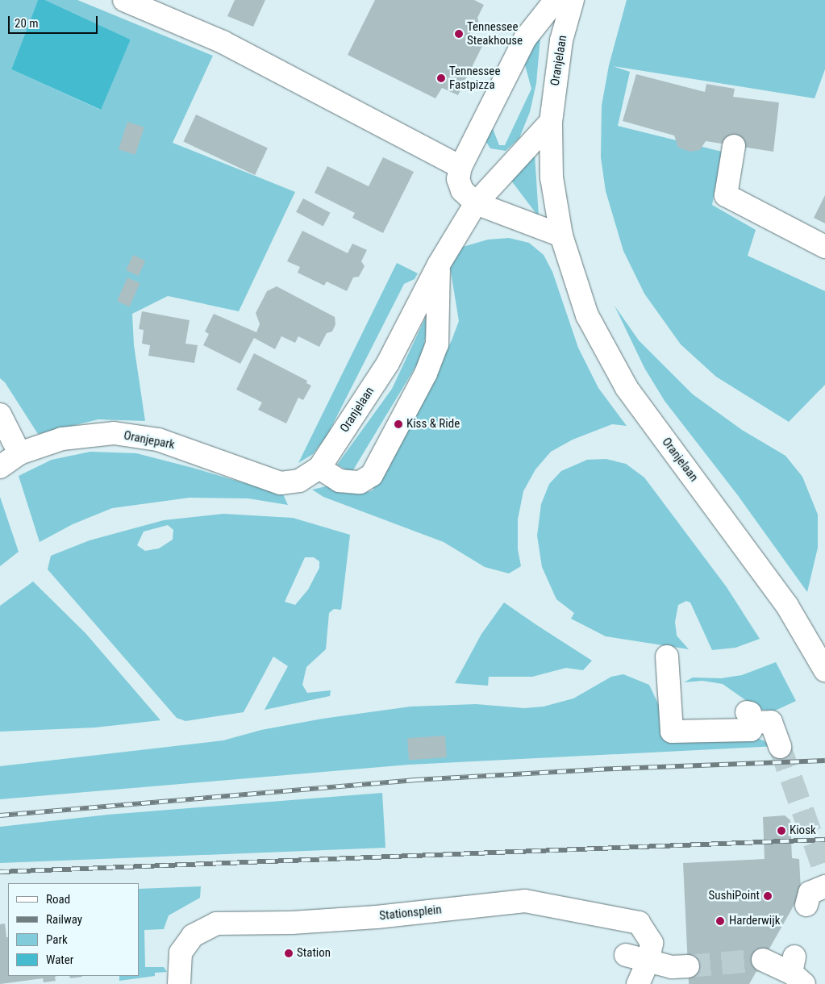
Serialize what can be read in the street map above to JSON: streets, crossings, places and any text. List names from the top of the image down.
{
  "streets": {
    "street": ["Oranjelaan", "Oranjepark", "Stationsplein"]
  },
  "crossings": [
    ["Oranjelaan", "Oranjepark"]
  ],
  "places": [
    "Tennessee Steakhouse",
    "Tennessee Fastpizza",
    "Kiss & Ride",
    "Kiosk",
    "SushiPoint",
    "Harderwijk",
    "Station"
  ],
  "legend": [
    "Road",
    "Railway",
    "Park",
    "Water"
  ],
  "scale_bar": "20 m"
}
